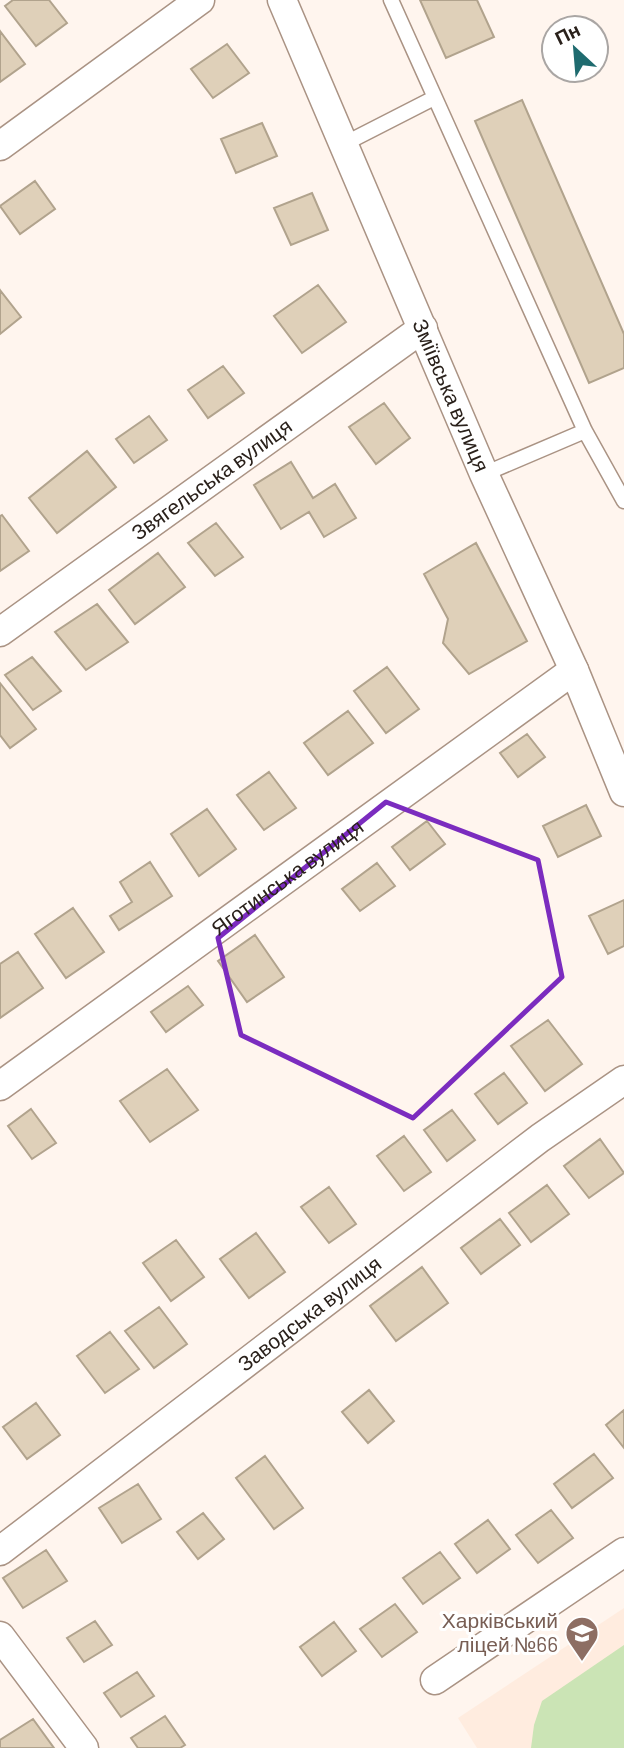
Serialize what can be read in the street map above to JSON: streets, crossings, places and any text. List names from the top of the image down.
{
  "streets": {
    "street": [
      "Зміївська вулиця",
      "Звягельська вулиця",
      "Яготинська вулиця",
      "Заводська вулиця"
    ]
  },
  "crossings": [
    ["Зміївська вулиця", "Звягельська вулиця"],
    ["Зміївська вулиця", "Яготинська вулиця"]
  ],
  "places": {
    "school or university": ["Харківський ліцей №66"]
  },
  "north": "top left"
}
